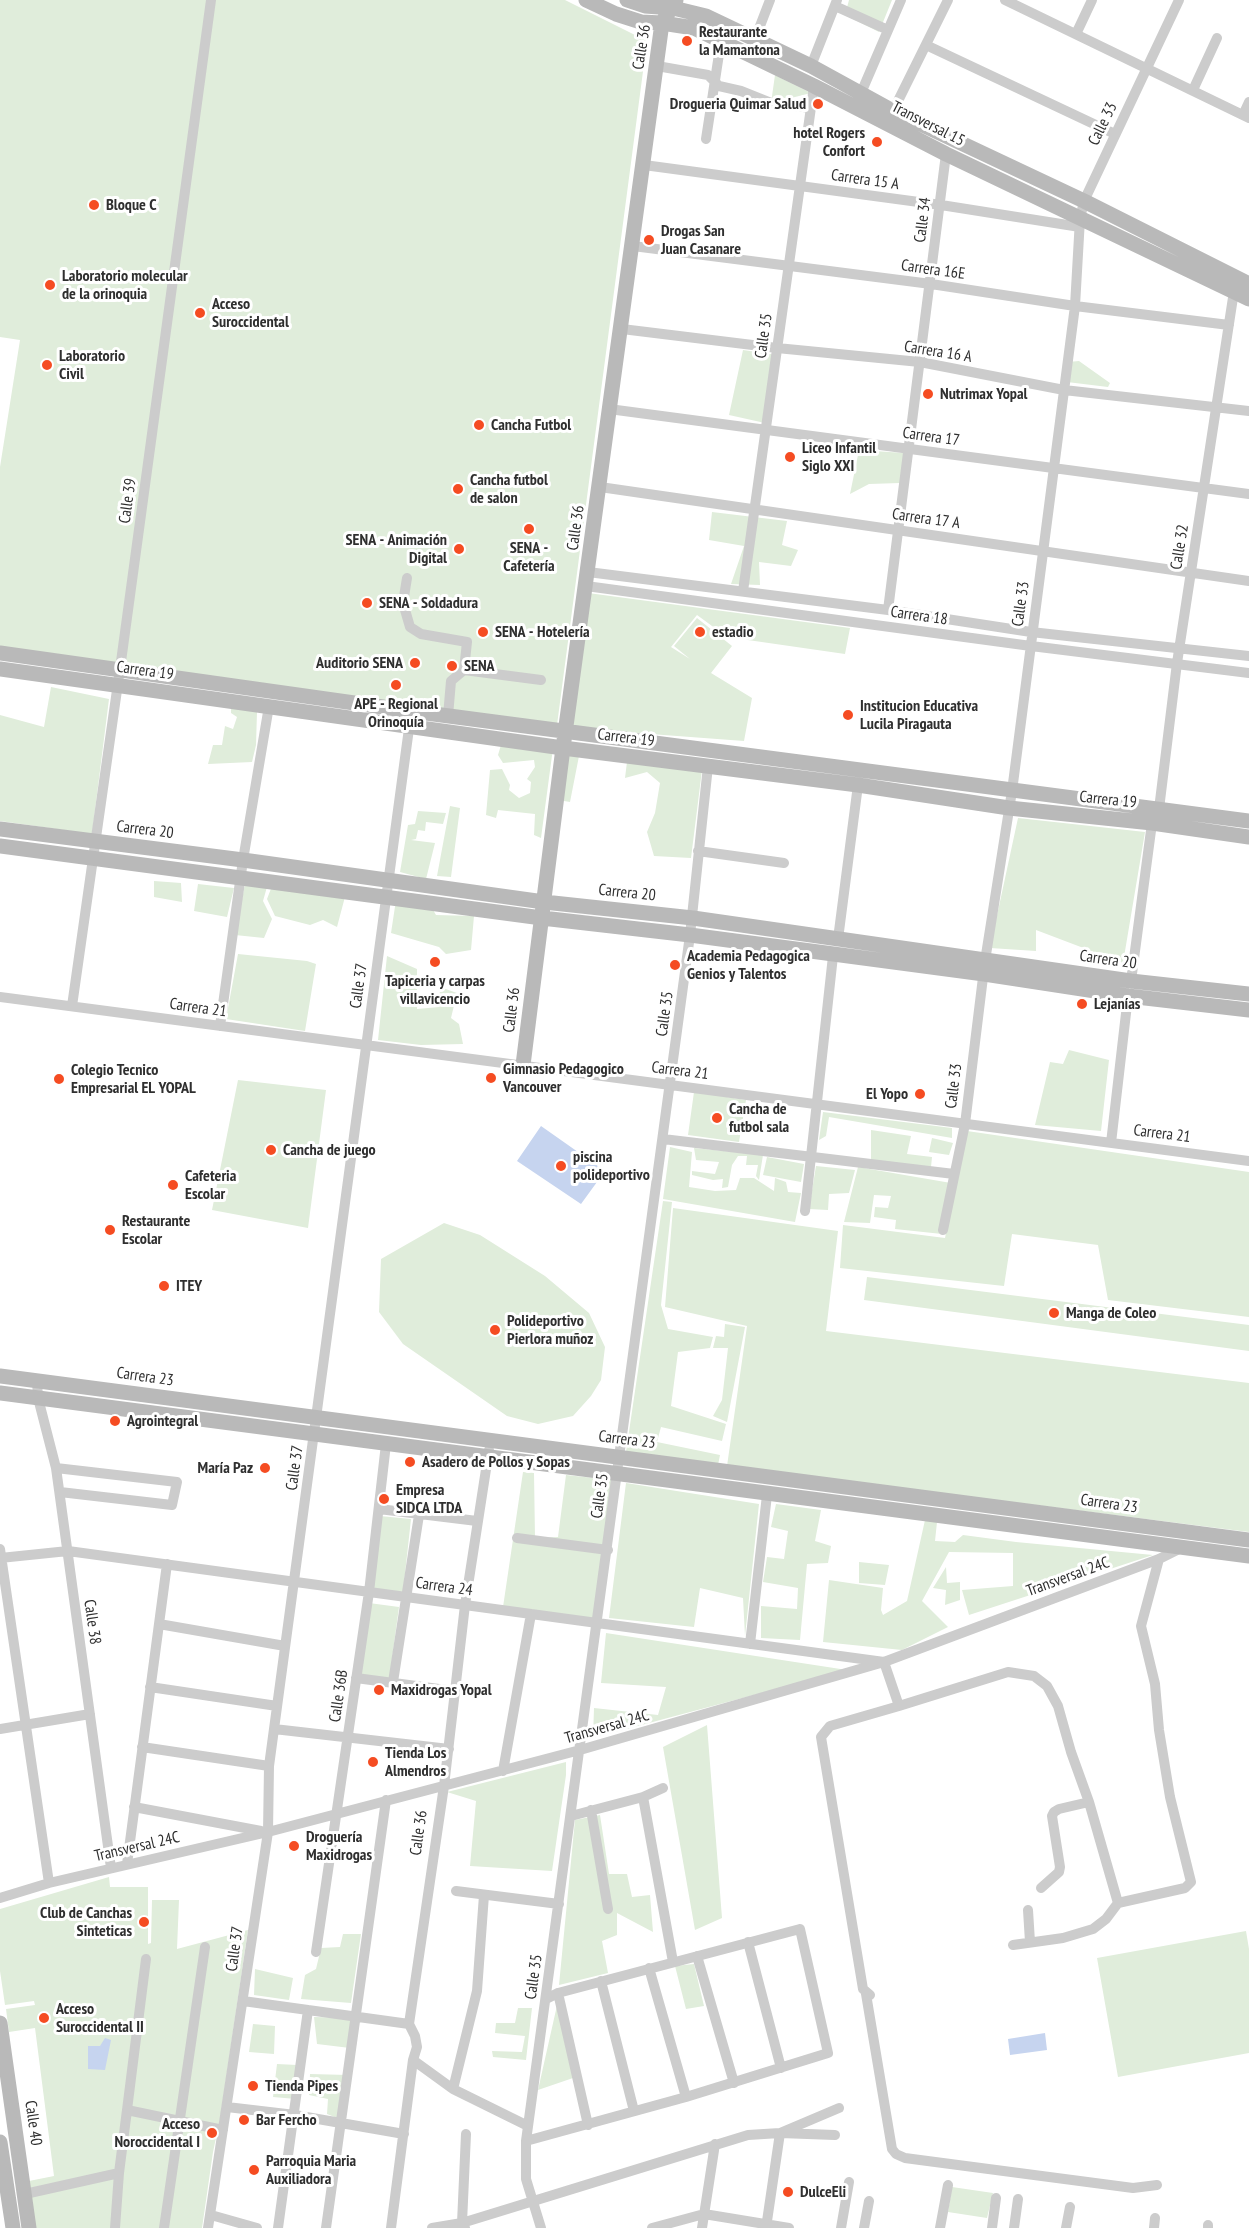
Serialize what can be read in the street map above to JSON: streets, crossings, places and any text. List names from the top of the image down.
{
  "streets": {
    "main road": [
      "Calle 36",
      "Transversal 15",
      "Carrera 19",
      "Carrera 20",
      "Carrera 23",
      "Calle 40"
    ],
    "street": [
      "Calle 33",
      "Carrera 15 A",
      "Calle 34",
      "Carrera 16E",
      "Calle 35",
      "Carrera 16 A",
      "Carrera 17",
      "Calle 39",
      "Carrera 17 A",
      "Calle 32",
      "Carrera 18",
      "Calle 37",
      "Carrera 21",
      "Transversal 24C",
      "Carrera 24",
      "Calle 38",
      "Calle 36B"
    ]
  },
  "crossings": [
    ["Calle 36", "Transversal 15"],
    ["Calle 36", "Carrera 15 A"],
    ["Calle 36", "Carrera 16E"],
    ["Calle 36", "Carrera 16 A"],
    ["Calle 36", "Carrera 17"],
    ["Calle 36", "Carrera 17 A"],
    ["Calle 36", "Carrera 18"],
    ["Calle 36", "Carrera 19"],
    ["Calle 36", "Carrera 20"],
    ["Calle 36", "Carrera 21"],
    ["Calle 36", "Carrera 23"],
    ["Calle 36", "Transversal 24C"],
    ["Calle 36", "Carrera 24"],
    ["Transversal 15", "Calle 33"],
    ["Transversal 15", "Carrera 15 A"],
    ["Transversal 15", "Calle 34"],
    ["Transversal 15", "Calle 35"],
    ["Transversal 15", "Calle 32"],
    ["Calle 33", "Carrera 15 A"],
    ["Calle 33", "Carrera 16E"],
    ["Calle 33", "Carrera 16 A"],
    ["Calle 33", "Carrera 17"],
    ["Calle 33", "Carrera 17 A"],
    ["Calle 33", "Carrera 18"],
    ["Calle 33", "Carrera 19"],
    ["Calle 33", "Carrera 20"],
    ["Calle 33", "Carrera 21"],
    ["Carrera 15 A", "Calle 34"],
    ["Carrera 15 A", "Calle 35"],
    ["Calle 34", "Carrera 16E"],
    ["Calle 34", "Carrera 16 A"],
    ["Calle 34", "Carrera 17"],
    ["Calle 34", "Carrera 17 A"],
    ["Calle 34", "Carrera 18"],
    ["Carrera 16E", "Calle 35"],
    ["Carrera 16E", "Calle 32"],
    ["Calle 35", "Carrera 16 A"],
    ["Calle 35", "Carrera 17"],
    ["Calle 35", "Carrera 17 A"],
    ["Calle 35", "Carrera 18"],
    ["Calle 35", "Carrera 19"],
    ["Calle 35", "Carrera 20"],
    ["Calle 35", "Carrera 21"],
    ["Calle 35", "Carrera 23"],
    ["Calle 35", "Transversal 24C"],
    ["Calle 35", "Carrera 24"],
    ["Carrera 16 A", "Calle 32"],
    ["Carrera 17", "Calle 32"],
    ["Calle 39", "Carrera 19"],
    ["Calle 39", "Carrera 20"],
    ["Calle 39", "Carrera 21"],
    ["Carrera 17 A", "Calle 32"],
    ["Calle 32", "Carrera 18"],
    ["Calle 32", "Carrera 19"],
    ["Carrera 19", "Calle 37"],
    ["Carrera 20", "Calle 37"],
    ["Calle 37", "Carrera 21"],
    ["Calle 37", "Carrera 23"],
    ["Calle 37", "Transversal 24C"],
    ["Calle 37", "Carrera 24"],
    ["Carrera 23", "Transversal 24C"],
    ["Carrera 23", "Calle 38"],
    ["Carrera 23", "Calle 36B"],
    ["Transversal 24C", "Carrera 24"],
    ["Transversal 24C", "Calle 38"],
    ["Transversal 24C", "Calle 36B"],
    ["Carrera 24", "Calle 38"],
    ["Carrera 24", "Calle 36B"]
  ],
  "places": [
    "Restaurante la Mamantona",
    "Drogueria Quimar Salud",
    "hotel Rogers Confort",
    "Bloque C",
    "Drogas San Juan Casanare",
    "Laboratorio molecular de la orinoquia",
    "Acceso Suroccidental",
    "Laboratorio Civil",
    "Nutrimax Yopal",
    "Cancha Futbol",
    "Liceo Infantil Siglo XXI",
    "Cancha futbol de salon",
    "SENA - Cafetería",
    "SENA - Animación Digital",
    "SENA - Soldadura",
    "SENA - Hotelería",
    "estadio",
    "Auditorio SENA",
    "SENA",
    "APE - Regional Orinoquía",
    "Institucion Educativa Lucila Piragauta",
    "Tapiceria y carpas villavicencio",
    "Academia Pedagogica Genios y Talentos",
    "Lejanías",
    "Gimnasio Pedagogico Vancouver",
    "Colegio Tecnico Empresarial EL YOPAL",
    "El Yopo",
    "Cancha de futbol sala",
    "Cancha de juego",
    "piscina polideportivo",
    "Cafeteria Escolar",
    "Restaurante Escolar",
    "ITEY",
    "Manga de Coleo",
    "Polideportivo Pierlora muñoz",
    "Agrointegral",
    "Asadero de Pollos y Sopas",
    "María Paz",
    "Empresa SIDCA LTDA",
    "Maxidrogas Yopal",
    "Tienda Los Almendros",
    "Droguería Maxidrogas",
    "Club de Canchas Sinteticas",
    "Acceso Suroccidental II",
    "Tienda Pipes",
    "Bar Fercho",
    "Acceso Noroccidental I",
    "Parroquia Maria Auxiliadora",
    "DulceEli"
  ]
}
